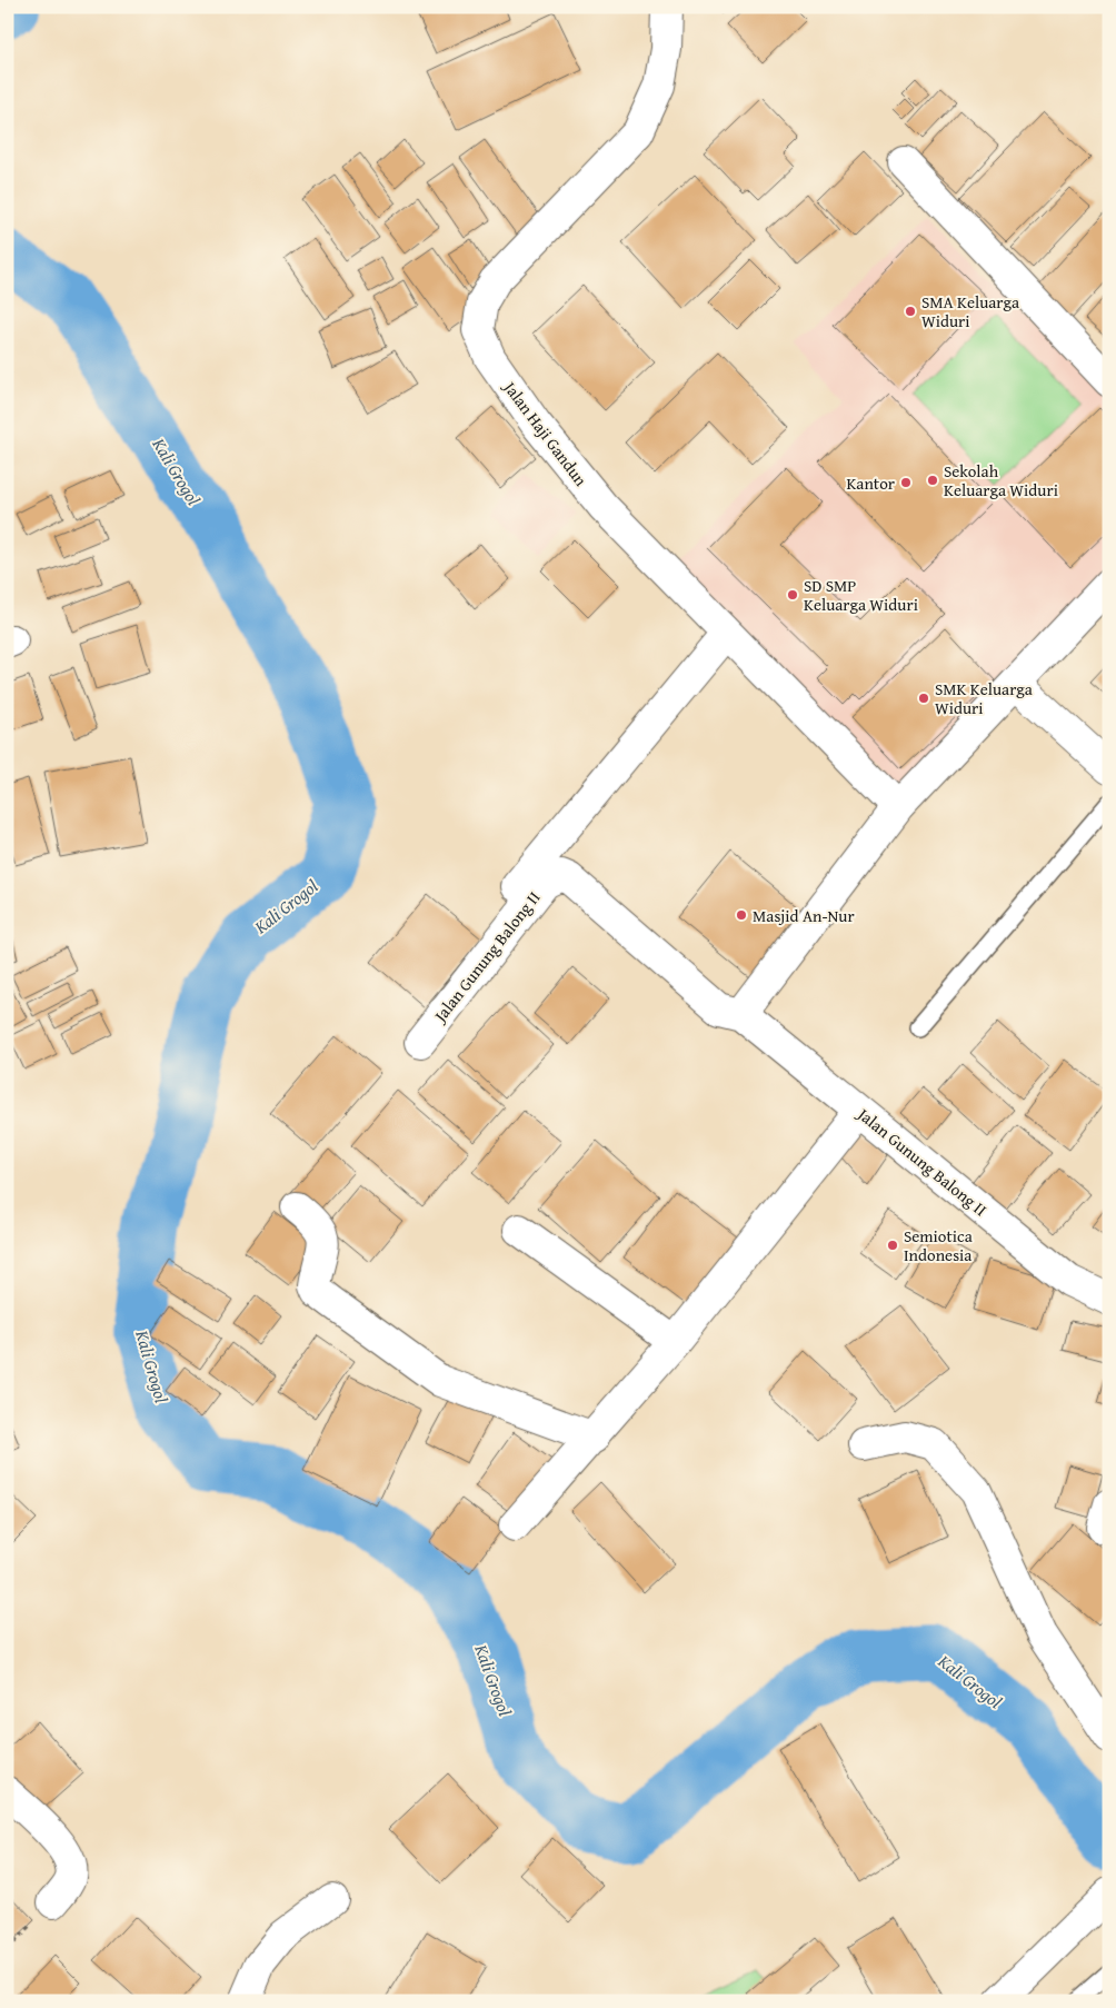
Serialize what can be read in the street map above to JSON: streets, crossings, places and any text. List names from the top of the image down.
{
  "streets": {
    "street": ["Jalan Haji Gandun", "Jalan Gunung Balong II"]
  },
  "water": ["Kali Grogol"],
  "places": [
    "SMA Keluarga Widuri",
    "Sekolah Keluarga Widuri",
    "Kantor",
    "SD SMP Keluarga Widuri",
    "SMK Keluarga Widuri",
    "Masjid An-Nur",
    "Semiotica Indonesia"
  ]
}
